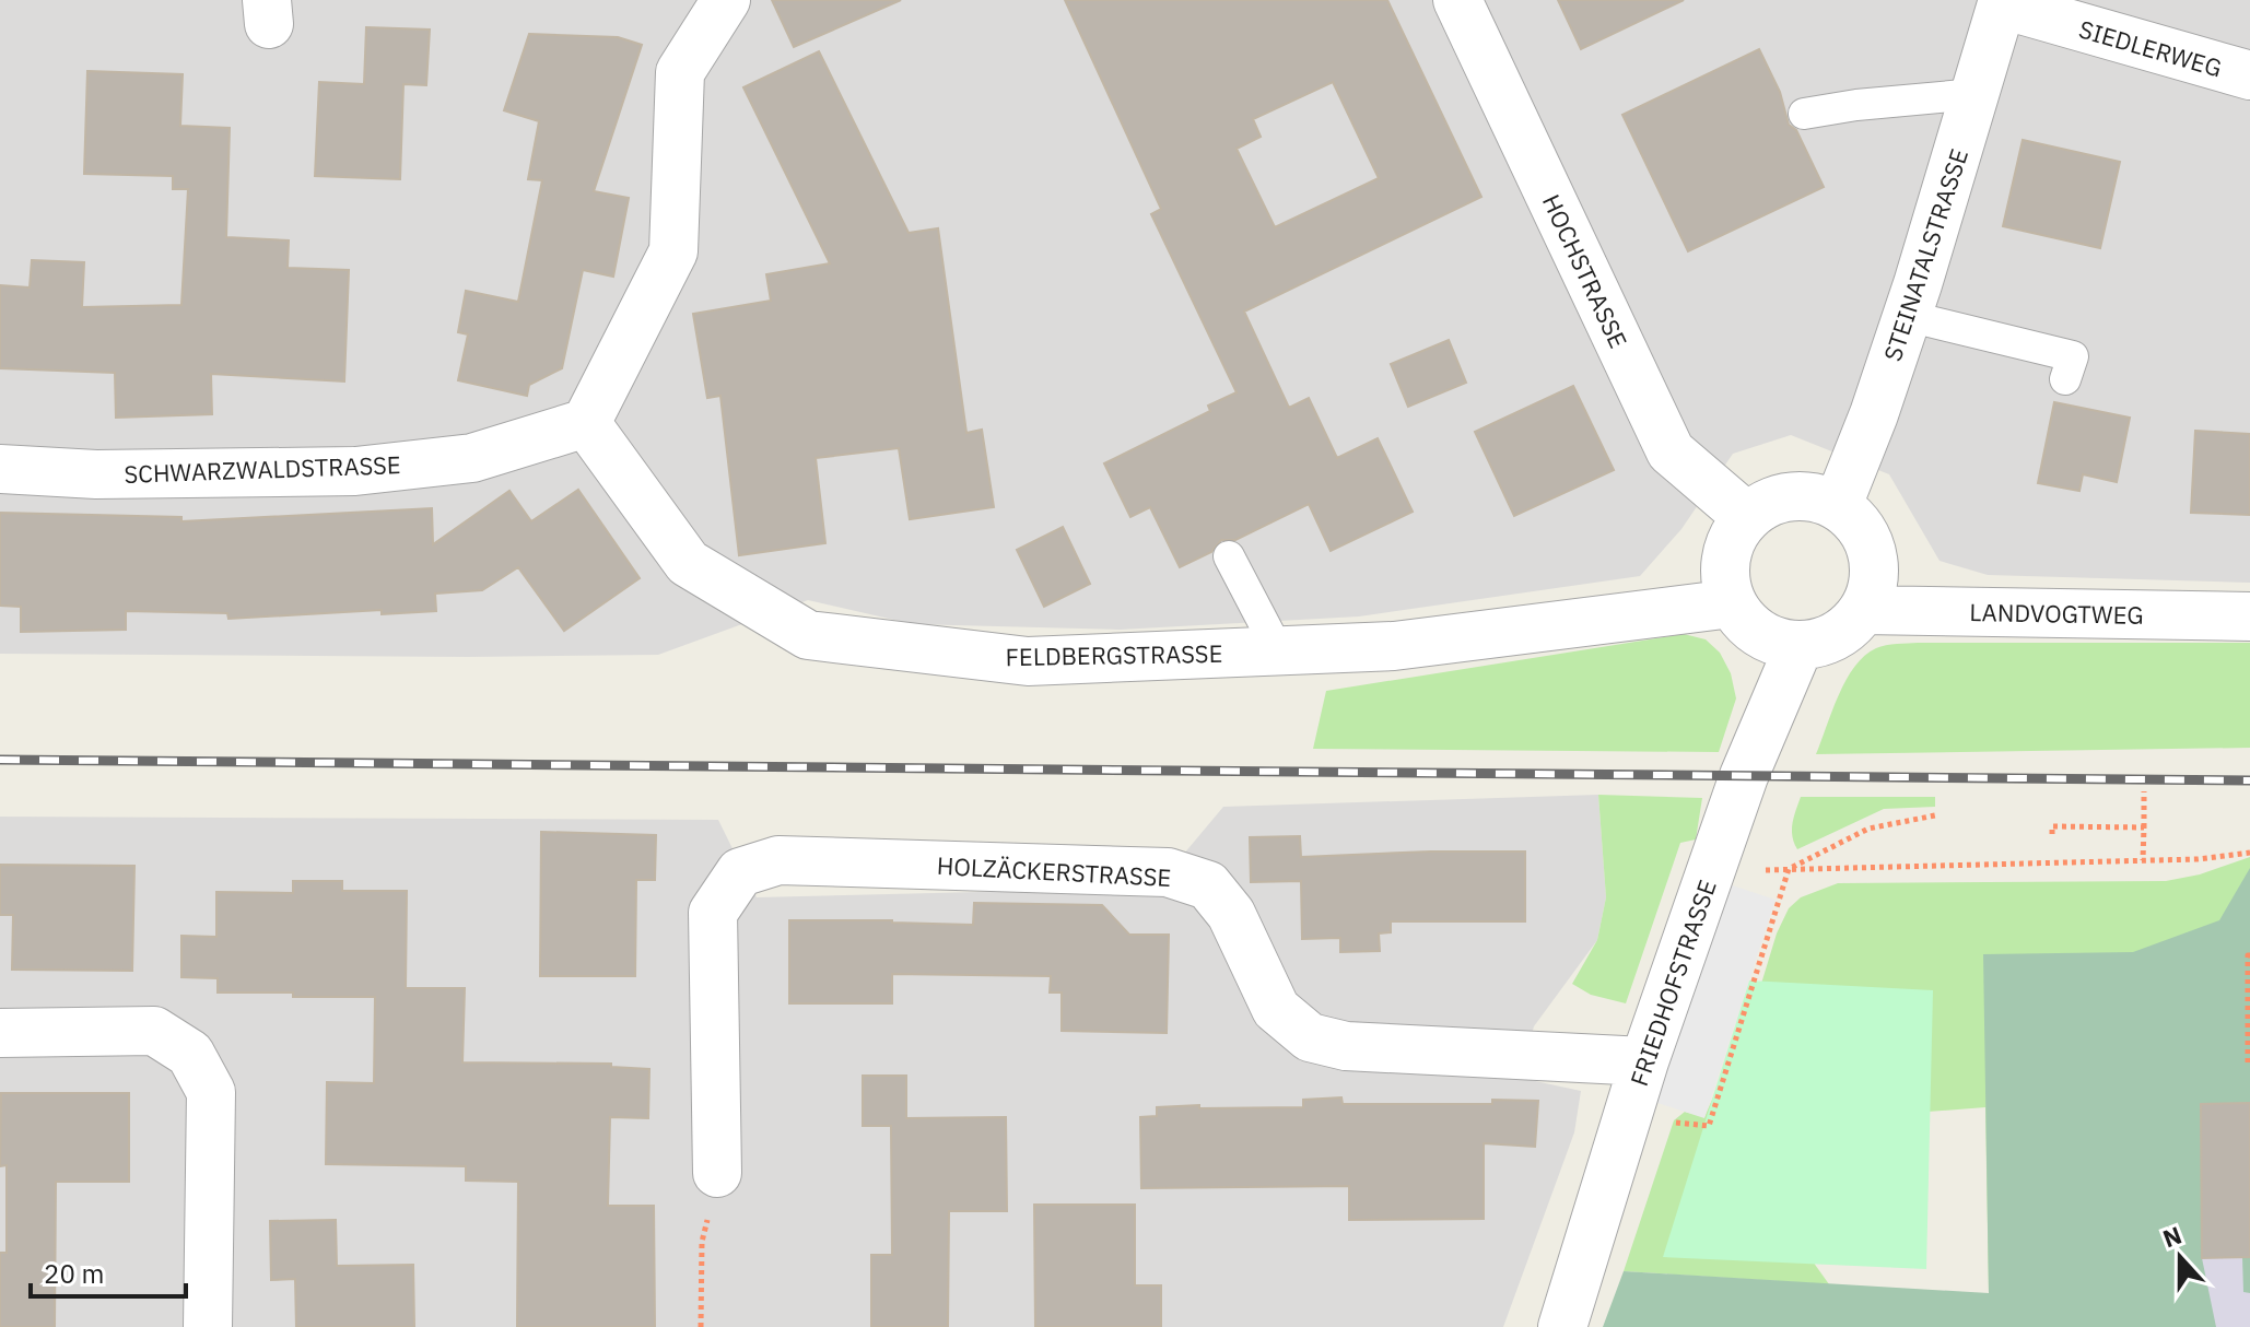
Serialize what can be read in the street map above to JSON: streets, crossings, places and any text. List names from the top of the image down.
{
  "streets": {
    "street": [
      "SIEDLERWEG",
      "STEINATALSTRASSE",
      "HOCHSTRASSE",
      "SCHWARZWALDSTRASSE",
      "LANDVOGTWEG",
      "FELDBERGSTRASSE",
      "HOLZÄCKERSTRASSE",
      "FRIEDHOFSTRASSE"
    ]
  },
  "crossings": [
    ["SIEDLERWEG", "STEINATALSTRASSE"],
    ["STEINATALSTRASSE", "HOCHSTRASSE"],
    ["STEINATALSTRASSE", "LANDVOGTWEG"],
    ["STEINATALSTRASSE", "FELDBERGSTRASSE"],
    ["STEINATALSTRASSE", "FRIEDHOFSTRASSE"],
    ["HOCHSTRASSE", "LANDVOGTWEG"],
    ["HOCHSTRASSE", "FELDBERGSTRASSE"],
    ["HOCHSTRASSE", "FRIEDHOFSTRASSE"],
    ["SCHWARZWALDSTRASSE", "FELDBERGSTRASSE"],
    ["LANDVOGTWEG", "FELDBERGSTRASSE"],
    ["LANDVOGTWEG", "FRIEDHOFSTRASSE"],
    ["FELDBERGSTRASSE", "FRIEDHOFSTRASSE"],
    ["HOLZÄCKERSTRASSE", "FRIEDHOFSTRASSE"]
  ],
  "scale_bar": "20 m",
  "north": "top"
}
